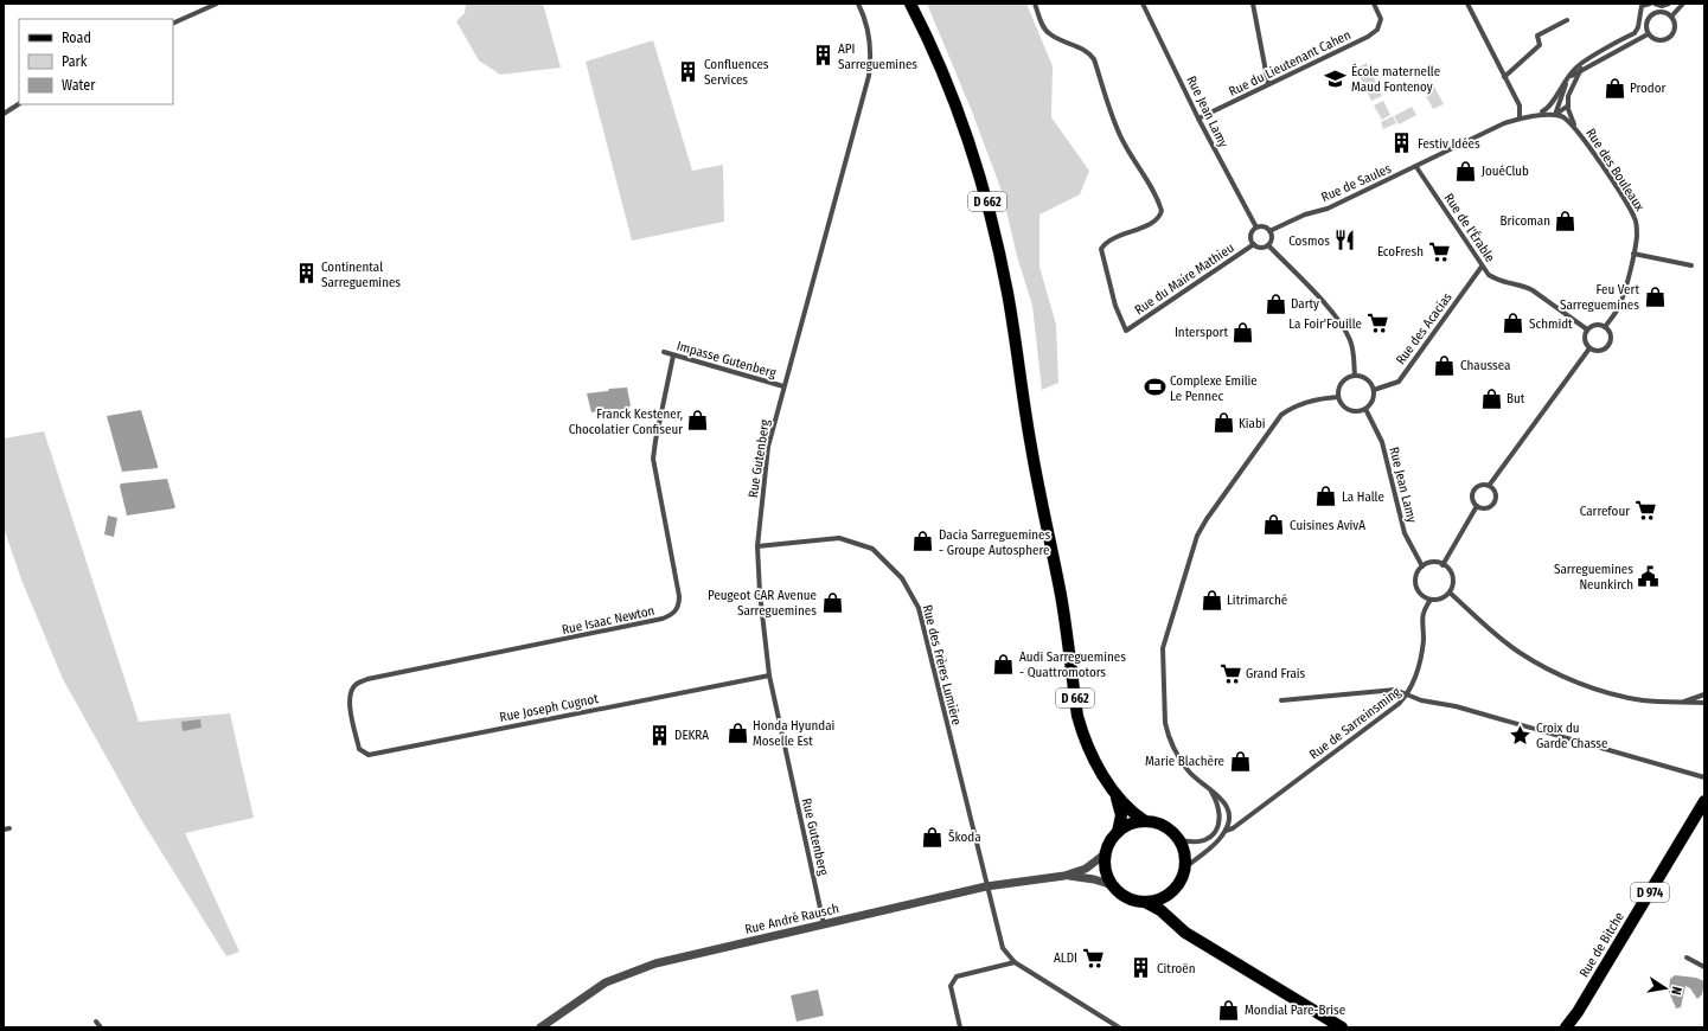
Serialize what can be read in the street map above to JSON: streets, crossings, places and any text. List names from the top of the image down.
{
  "streets": {
    "main road": ["D 662", "D 974", "Rue de Bitche"],
    "street": [
      "Rue du Lieutenant Cahen",
      "Rue Jean Lamy",
      "Rue des Bouleaux",
      "Rue de Saules",
      "Rue de l'Érable",
      "Rue du Maire Mathieu",
      "Rue des Acacias",
      "Impasse Gutenberg",
      "Rue Gutenberg",
      "Rue Isaac Newton",
      "Rue des Frères Lumière",
      "Rue Joseph Cugnot",
      "Rue de Sarreinsming",
      "Rue André Rausch"
    ]
  },
  "crossings": [
    ["Rue du Lieutenant Cahen", "Rue Jean Lamy"],
    ["Rue Jean Lamy", "Rue de Saules"],
    ["Rue Jean Lamy", "Rue du Maire Mathieu"],
    ["Rue Jean Lamy", "Rue des Acacias"],
    ["Rue des Bouleaux", "Rue de Saules"],
    ["Rue des Bouleaux", "Rue de l'Érable"],
    ["Rue de Saules", "Rue de l'Érable"],
    ["Rue de Saules", "Rue du Maire Mathieu"],
    ["D 662", "Rue de Sarreinsming"],
    ["D 662", "Rue André Rausch"],
    ["Rue de l'Érable", "Rue des Acacias"],
    ["Impasse Gutenberg", "Rue Gutenberg"],
    ["Impasse Gutenberg", "Rue Isaac Newton"],
    ["Rue Gutenberg", "Rue des Frères Lumière"],
    ["Rue Gutenberg", "Rue Joseph Cugnot"],
    ["Rue Gutenberg", "Rue André Rausch"],
    ["Rue Isaac Newton", "Rue Joseph Cugnot"],
    ["Rue des Frères Lumière", "Rue André Rausch"],
    ["Rue de Sarreinsming", "Rue André Rausch"]
  ],
  "places": {
    "building": [
      "API Sarreguemines",
      "Confluences Services",
      "Festiv Idées",
      "Continental Sarreguemines",
      "DEKRA",
      "Citroën"
    ],
    "school or university": ["École maternelle Maud Fontenoy"],
    "shop": [
      "Prodor",
      "JouéClub",
      "Bricoman",
      "Feu Vert Sarreguemines",
      "Darty",
      "Schmidt",
      "Intersport",
      "Chaussea",
      "But",
      "Franck Kestener, Chocolatier Confiseur",
      "Kiabi",
      "La Halle",
      "Cuisines AvivA",
      "Dacia Sarreguemines - Groupe Autosphere",
      "Litrimarché",
      "Peugeot CAR Avenue Sarreguemines",
      "Audi Sarreguemines - Quattromotors",
      "Honda Hyundai Moselle Est",
      "Marie Blachère",
      "Škoda",
      "Mondial Pare-Brise"
    ],
    "restaurant": ["Cosmos"],
    "supermarket": [
      "EcoFresh",
      "La Foir'Fouille",
      "Carrefour",
      "Grand Frais",
      "ALDI"
    ],
    "sports": ["Complexe Emilie Le Pennec"],
    "public building": ["Sarreguemines Neunkirch"],
    "place": ["Croix du Garde Chasse"]
  },
  "legend": ["Road", "Park", "Water"],
  "north": "right"
}
